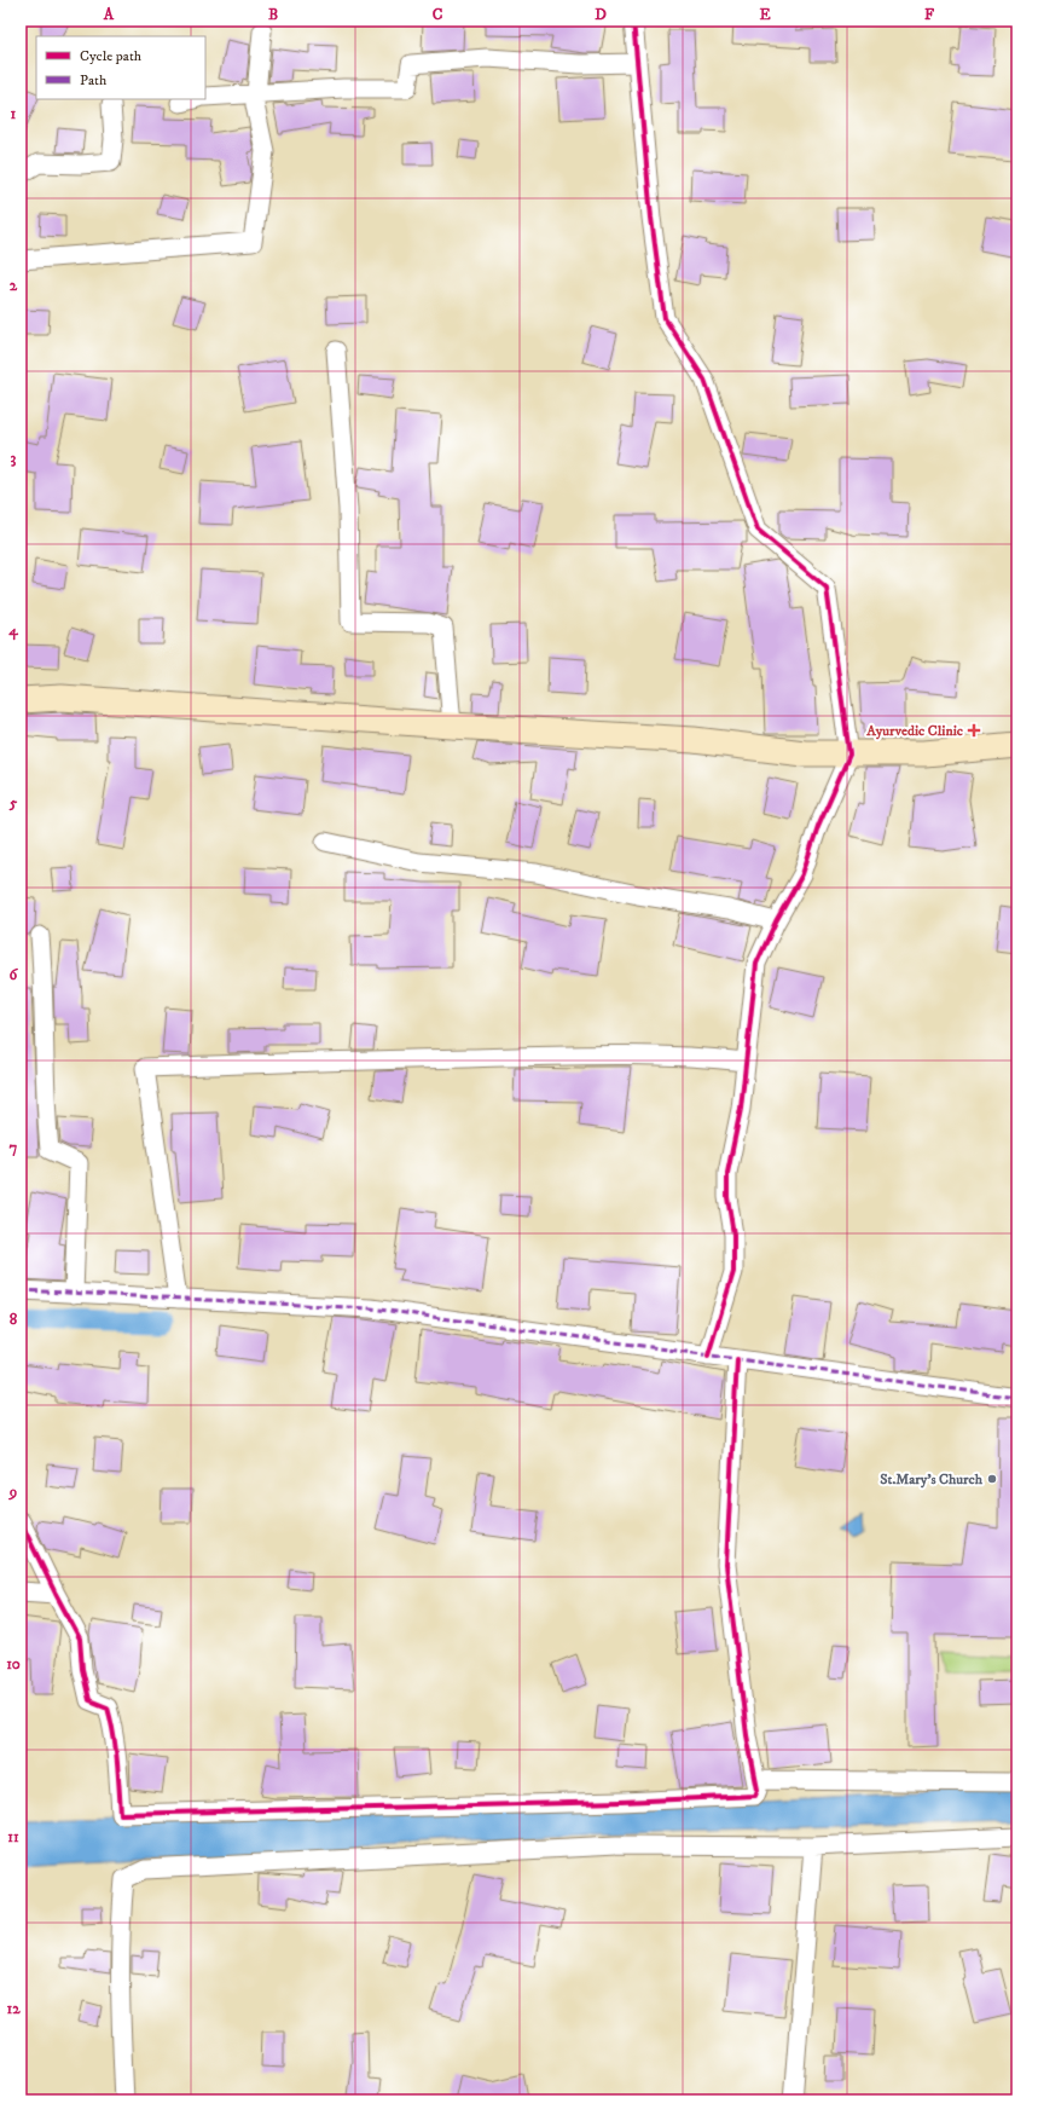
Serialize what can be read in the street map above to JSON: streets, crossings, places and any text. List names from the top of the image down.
{
  "places": {
    "health": ["Ayurvedic Clinic"],
    "other": ["St.Mary's Church"]
  },
  "legend": ["Cycle path", "Path"],
  "grid": {
    "columns": [
      "A",
      "B",
      "C",
      "D",
      "E",
      "F"
    ],
    "rows": [
      "1",
      "2",
      "3",
      "4",
      "5",
      "6",
      "7",
      "8",
      "9",
      "10",
      "11",
      "12"
    ]
  }
}
